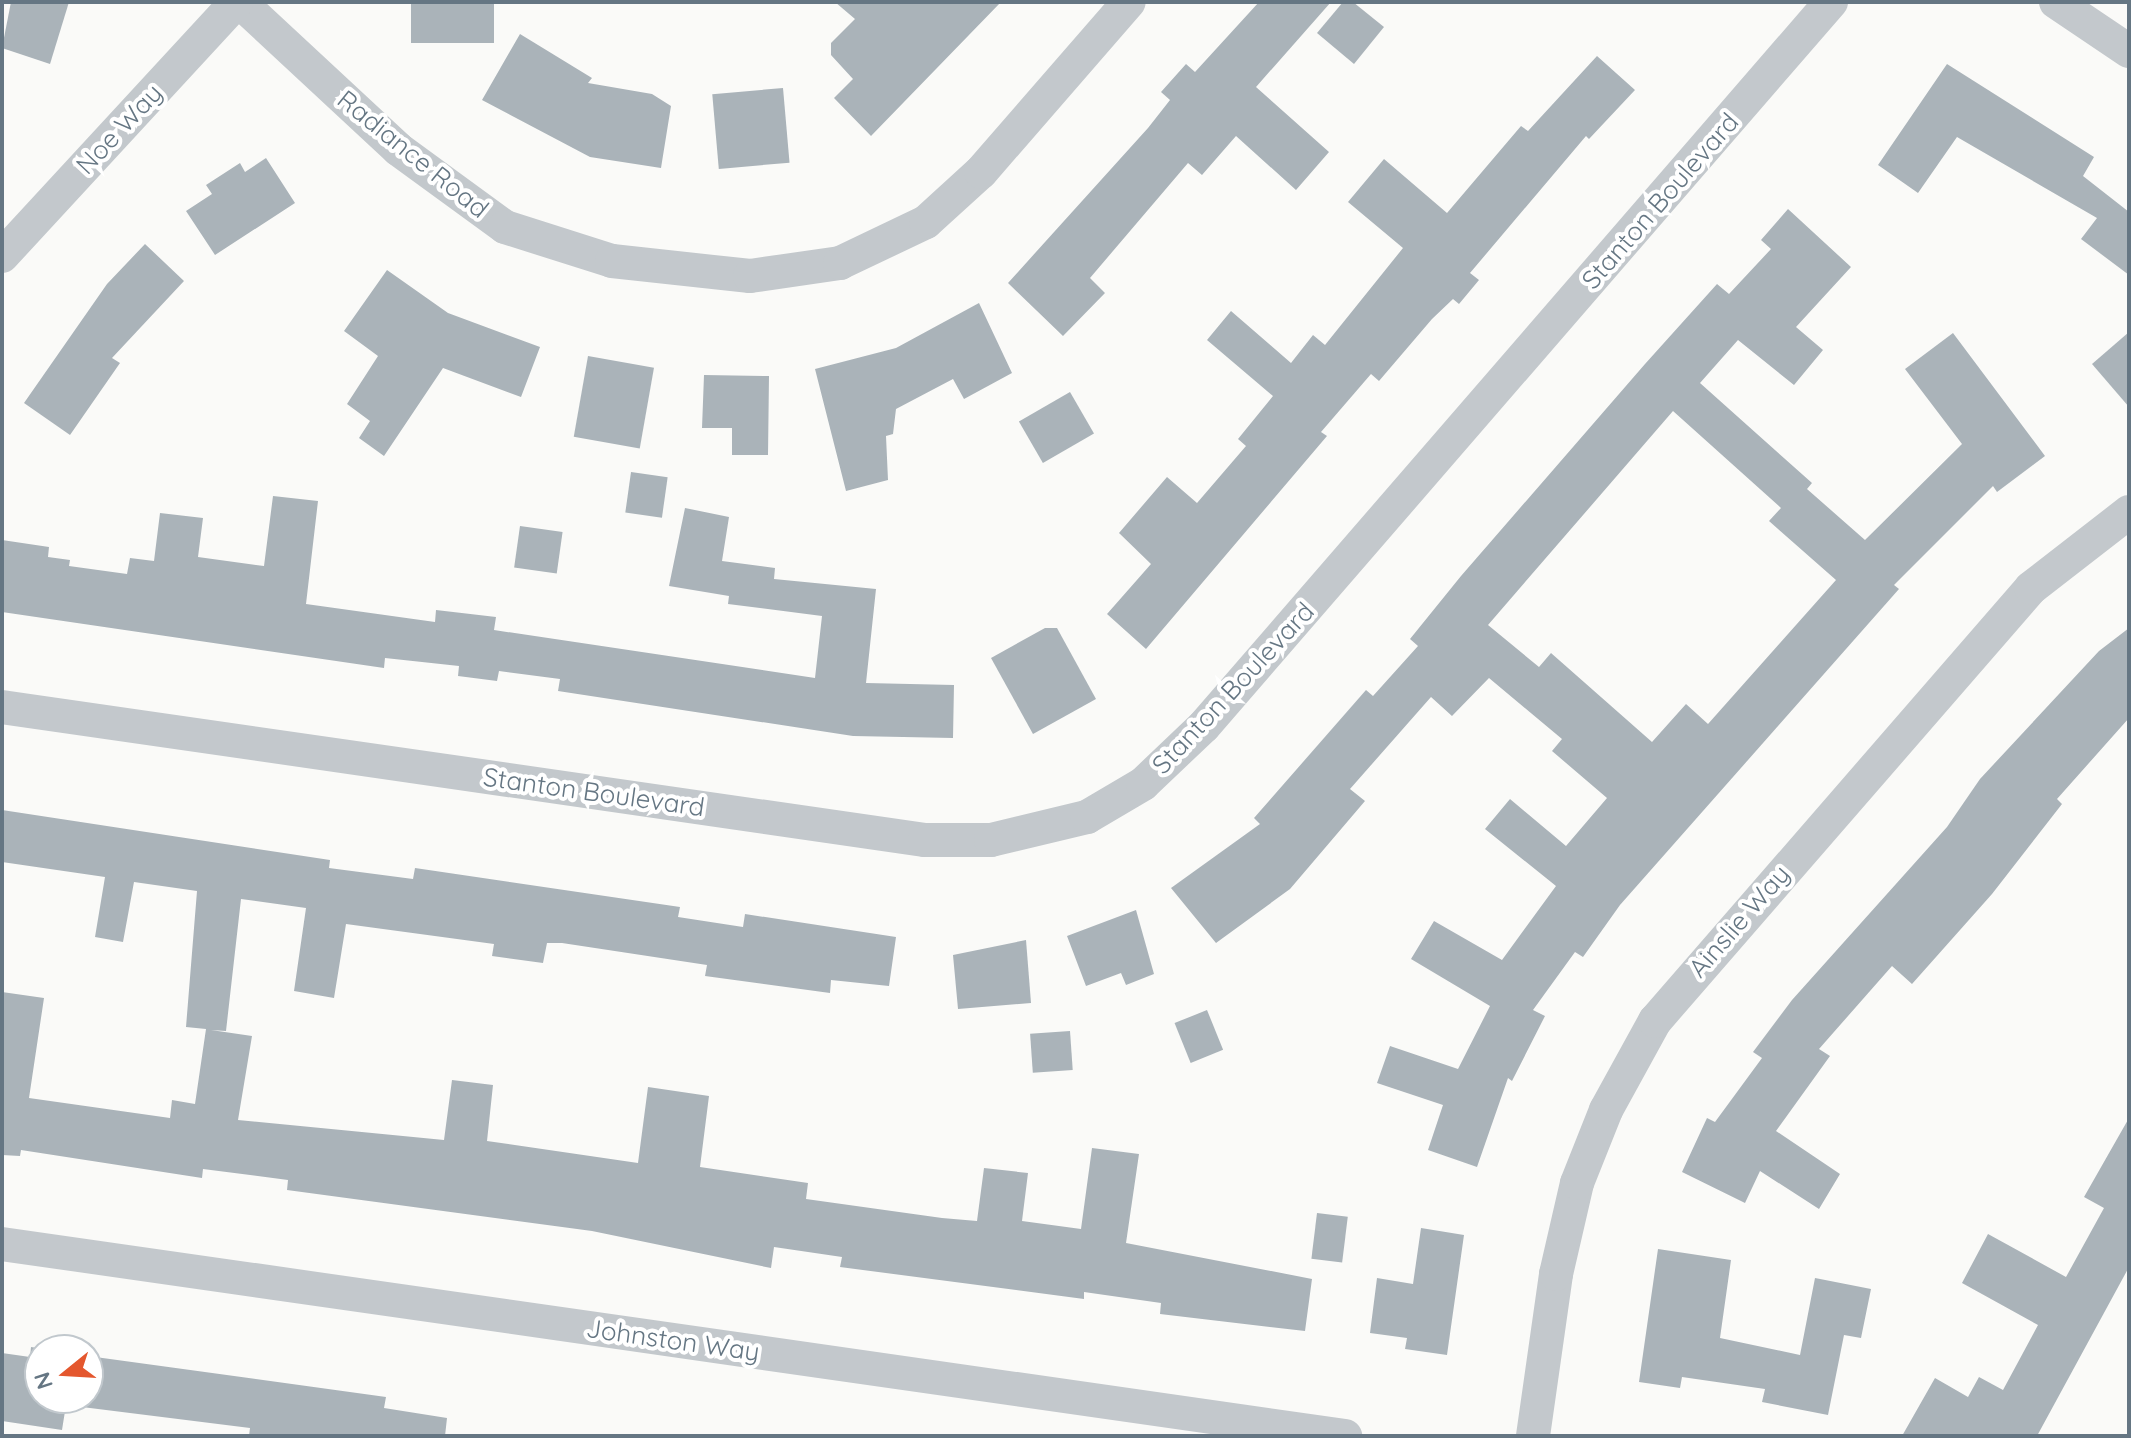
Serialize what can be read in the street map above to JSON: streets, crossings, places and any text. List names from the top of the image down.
{
  "streets": {
    "street": [
      "Noe Way",
      "Radiance Road",
      "Stanton Boulevard",
      "Ainslie Way",
      "Johnston Way"
    ]
  },
  "crossings": [
    ["Noe Way", "Radiance Road"]
  ],
  "north": "left"
}
